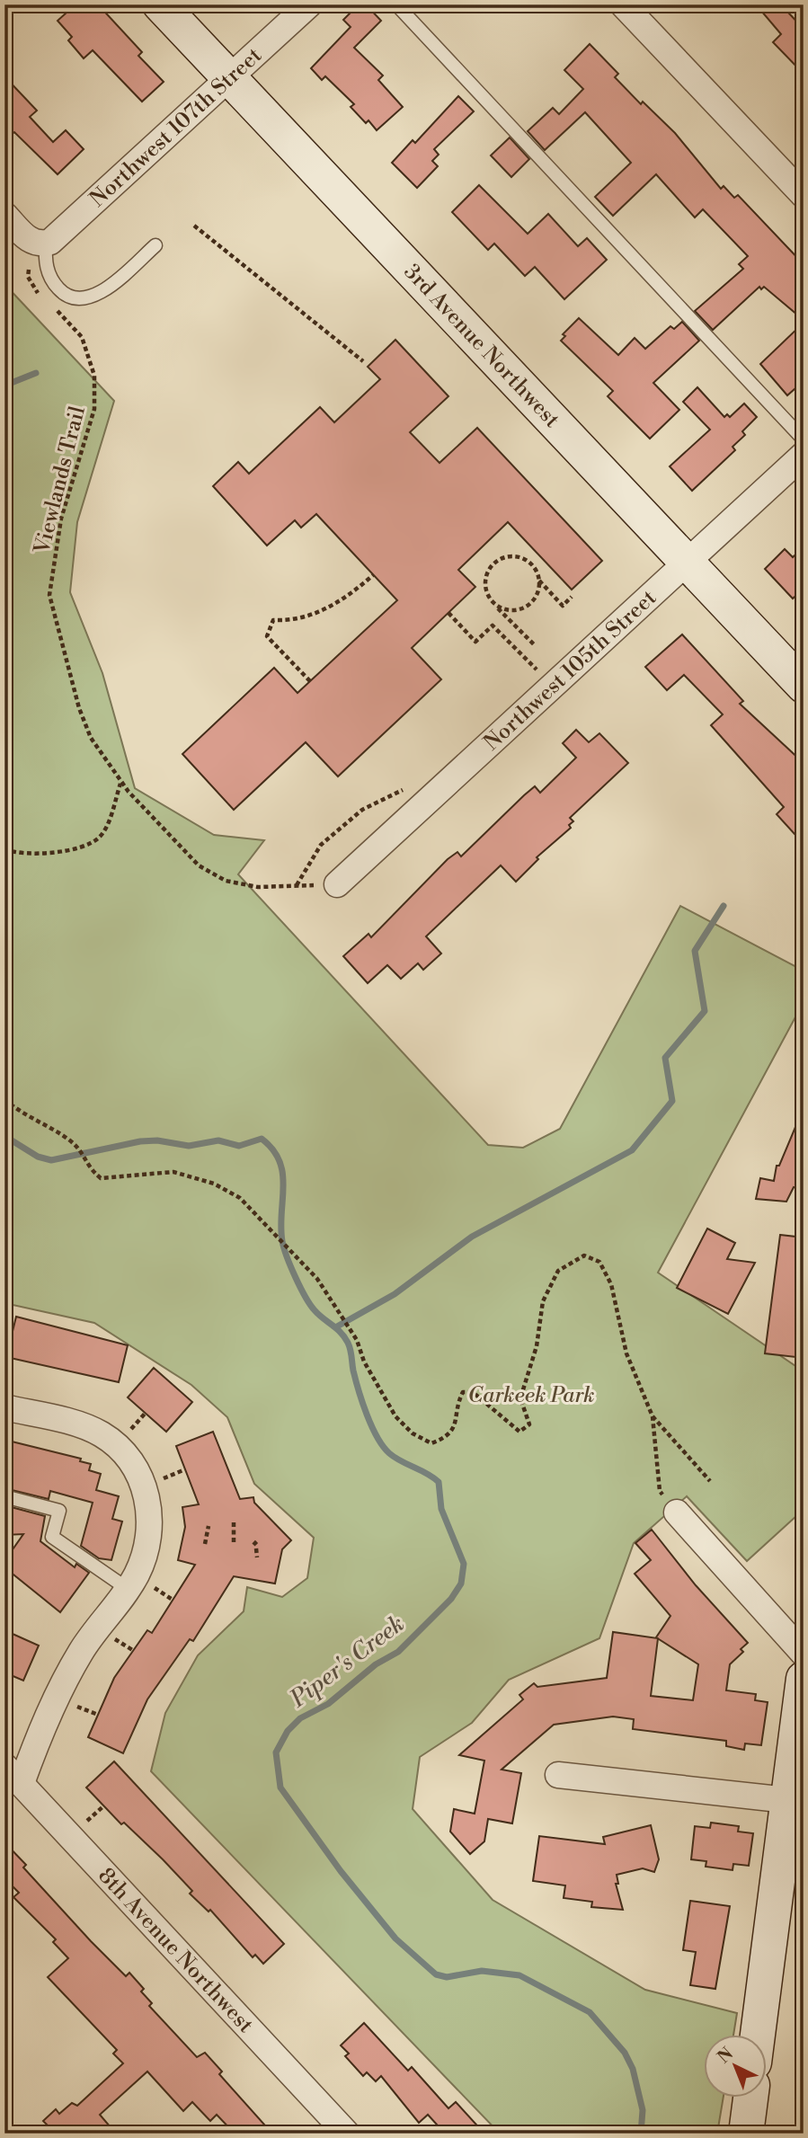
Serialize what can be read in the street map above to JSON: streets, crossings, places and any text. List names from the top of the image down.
{
  "streets": {
    "street": [
      "Northwest 107th Street",
      "3rd Avenue Northwest",
      "Northwest 105th Street",
      "8th Avenue Northwest"
    ],
    "path": ["Viewlands Trail"]
  },
  "crossings": [
    ["Northwest 107th Street", "3rd Avenue Northwest"],
    ["3rd Avenue Northwest", "Northwest 105th Street"],
    ["Viewlands Trail", "Northwest 105th Street"]
  ],
  "water": ["Piper's Creek"],
  "parks": ["Carkeek Park"],
  "north": "top left"
}
